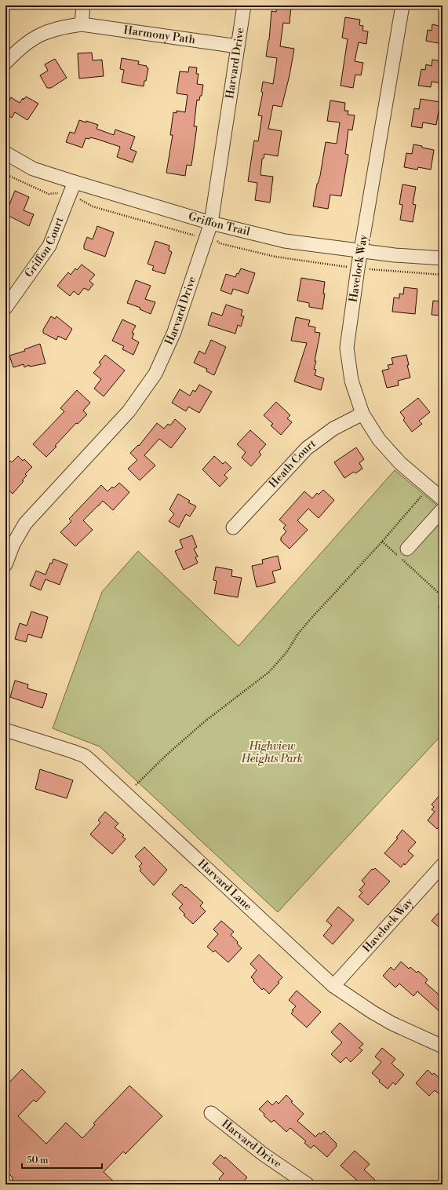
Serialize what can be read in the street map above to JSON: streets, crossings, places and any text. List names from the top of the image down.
{
  "streets": {
    "street": [
      "Harmony Path",
      "Harvard Drive",
      "Griffon Trail",
      "Griffon Court",
      "Havelock Way",
      "Heath Court",
      "Harvard Lane"
    ]
  },
  "crossings": [
    ["Harmony Path", "Harvard Drive"],
    ["Harvard Drive", "Griffon Trail"],
    ["Griffon Trail", "Griffon Court"],
    ["Griffon Trail", "Havelock Way"],
    ["Havelock Way", "Heath Court"],
    ["Havelock Way", "Harvard Lane"]
  ],
  "parks": ["Highview Heights Park"],
  "scale_bar": "50 m"
}
